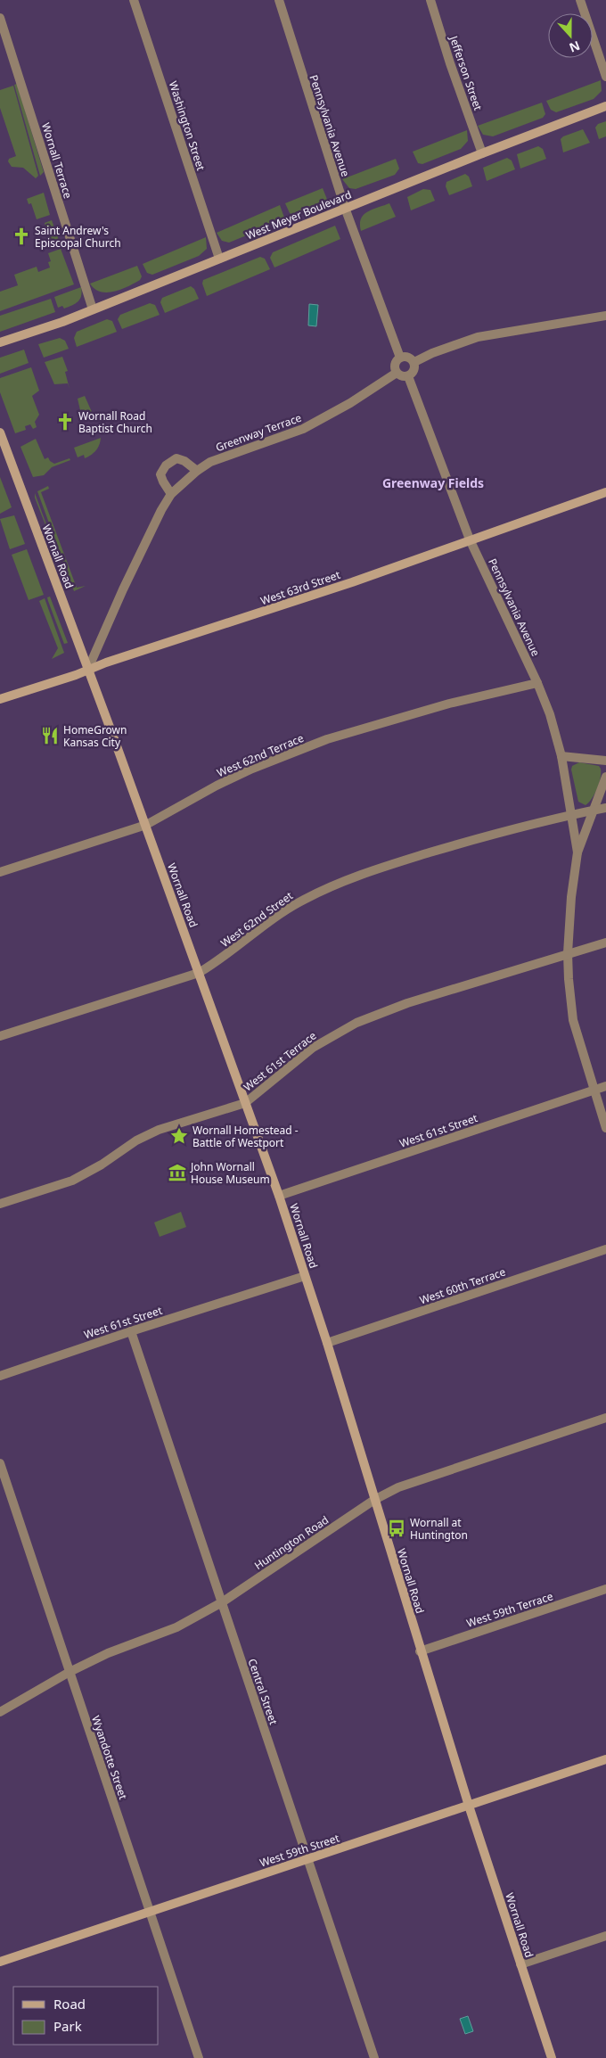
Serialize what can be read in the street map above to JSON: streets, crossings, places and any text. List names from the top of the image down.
{
  "streets": {
    "main road": [
      "West Meyer Boulevard",
      "Wornall Road",
      "West 63rd Street",
      "West 59th Street"
    ],
    "street": [
      "Jefferson Street",
      "Washington Street",
      "Pennsylvania Avenue",
      "Wornall Terrace",
      "Greenway Terrace",
      "West 62nd Terrace",
      "West 62nd Street",
      "West 61st Terrace",
      "West 61st Street",
      "West 60th Terrace",
      "Huntington Road",
      "West 59th Terrace",
      "Central Street",
      "Wyandotte Street"
    ]
  },
  "crossings": [
    ["Jefferson Street", "West Meyer Boulevard"],
    ["Washington Street", "West Meyer Boulevard"],
    ["Pennsylvania Avenue", "West Meyer Boulevard"],
    ["Pennsylvania Avenue", "Greenway Terrace"],
    ["Pennsylvania Avenue", "West 63rd Street"],
    ["Pennsylvania Avenue", "West 62nd Terrace"],
    ["Pennsylvania Avenue", "West 62nd Street"],
    ["Pennsylvania Avenue", "West 61st Terrace"],
    ["Pennsylvania Avenue", "West 61st Street"],
    ["Wornall Terrace", "West Meyer Boulevard"],
    ["Greenway Terrace", "Wornall Road"],
    ["Greenway Terrace", "West 63rd Street"],
    ["Wornall Road", "West 63rd Street"],
    ["Wornall Road", "West 62nd Terrace"],
    ["Wornall Road", "West 62nd Street"],
    ["Wornall Road", "West 61st Terrace"],
    ["Wornall Road", "West 61st Street"],
    ["Wornall Road", "West 60th Terrace"],
    ["Wornall Road", "Huntington Road"],
    ["Wornall Road", "West 59th Terrace"],
    ["Wornall Road", "West 59th Street"],
    ["West 61st Street", "Central Street"],
    ["Huntington Road", "Central Street"],
    ["Huntington Road", "Wyandotte Street"],
    ["Central Street", "West 59th Street"],
    ["Wyandotte Street", "West 59th Street"]
  ],
  "districts": ["Greenway Fields"],
  "places": {
    "church": ["Saint Andrew's Episcopal Church", "Wornall Road Baptist Church"],
    "restaurant": ["HomeGrown Kansas City"],
    "place": ["Wornall Homestead - Battle of Westport"],
    "museum": ["John Wornall House Museum"],
    "bus stop": ["Wornall at Huntington"]
  },
  "legend": ["Road", "Park"],
  "north": "bottom"
}
